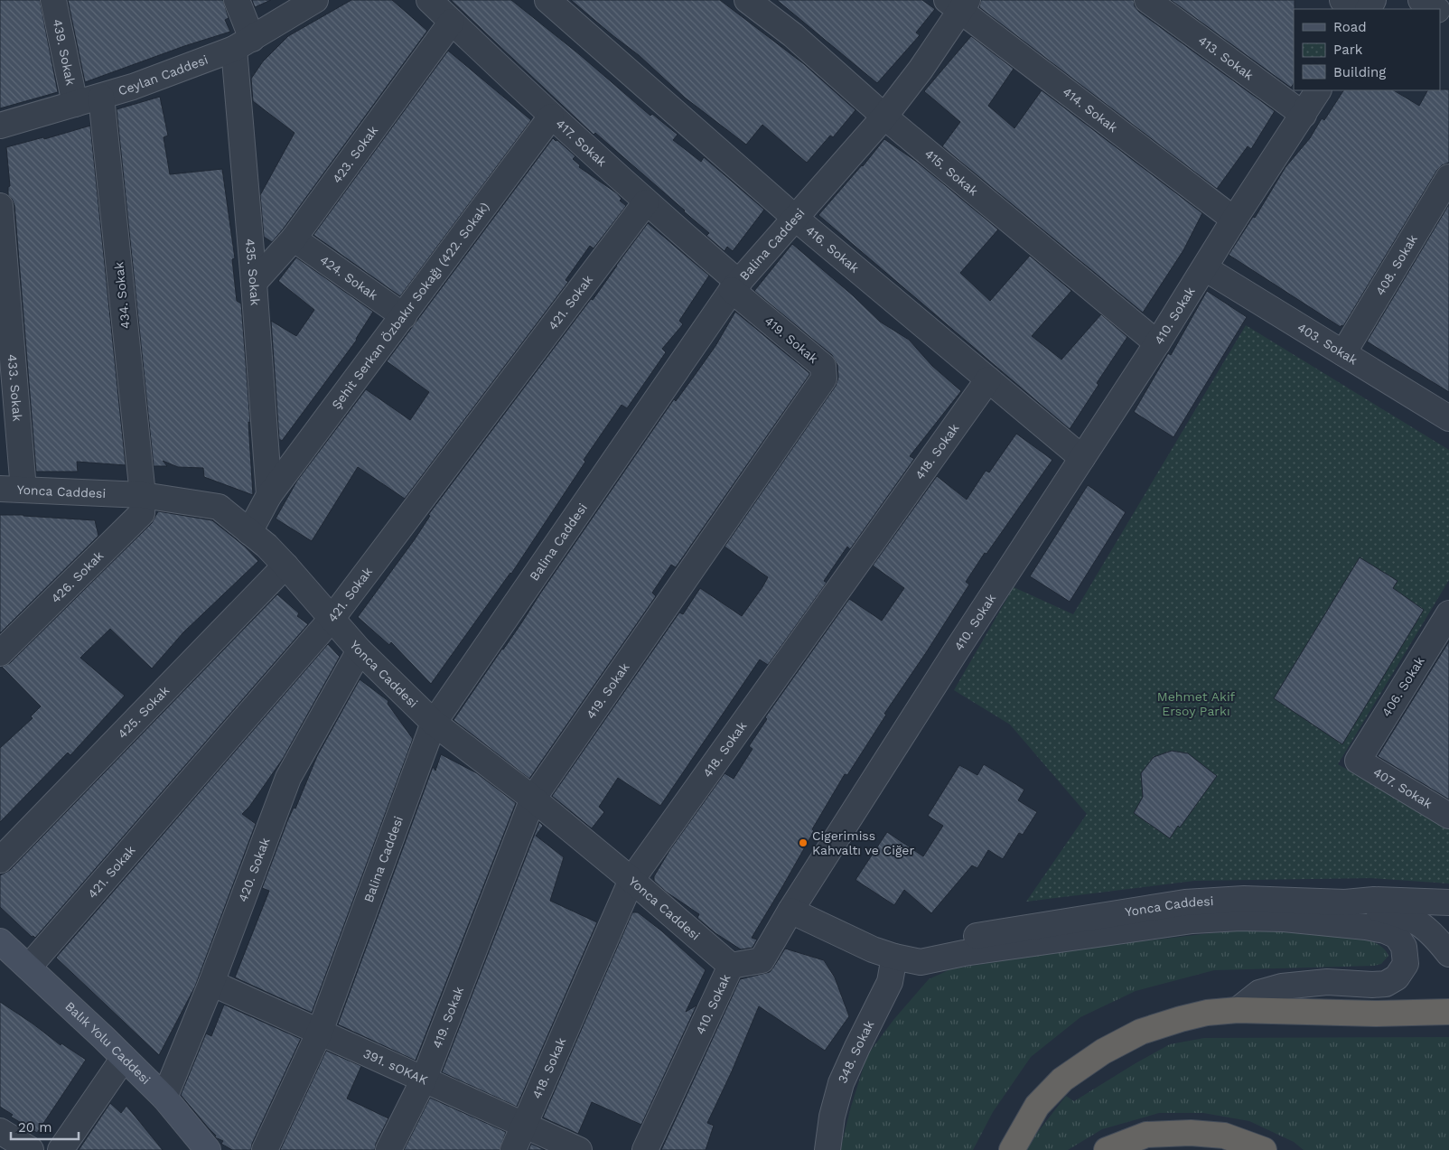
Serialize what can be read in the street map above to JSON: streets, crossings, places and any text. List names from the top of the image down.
{
  "streets": {
    "main road": ["Balık Yolu Caddesi"],
    "street": [
      "439. Sokak",
      "413. Sokak",
      "Ceylan Caddesi",
      "414. Sokak",
      "417. Sokak",
      "423. Sokak",
      "415. Sokak",
      "Balina Caddesi",
      "416. Sokak",
      "408. Sokak",
      "435. Sokak",
      "424. Sokak",
      "434. Sokak",
      "421. Sokak",
      "Şehit Serkan Özbakır Sokağı (422. Sokak)",
      "410. Sokak",
      "419. Sokak",
      "403. Sokak",
      "433. Sokak",
      "418. Sokak",
      "Yonca Caddesi",
      "426. Sokak",
      "406. Sokak",
      "425. Sokak",
      "407. Sokak",
      "420. Sokak",
      "348. Sokak",
      "391. sOKAK"
    ]
  },
  "crossings": [
    ["439. Sokak", "Ceylan Caddesi"],
    ["413. Sokak", "410. Sokak"],
    ["Ceylan Caddesi", "435. Sokak"],
    ["Ceylan Caddesi", "434. Sokak"],
    ["414. Sokak", "Balina Caddesi"],
    ["414. Sokak", "410. Sokak"],
    ["417. Sokak", "423. Sokak"],
    ["417. Sokak", "Balina Caddesi"],
    ["417. Sokak", "421. Sokak"],
    ["417. Sokak", "Şehit Serkan Özbakır Sokağı (422. Sokak)"],
    ["417. Sokak", "419. Sokak"],
    ["423. Sokak", "435. Sokak"],
    ["423. Sokak", "424. Sokak"],
    ["415. Sokak", "Balina Caddesi"],
    ["415. Sokak", "410. Sokak"],
    ["Balina Caddesi", "416. Sokak"],
    ["Balina Caddesi", "419. Sokak"],
    ["Balina Caddesi", "Yonca Caddesi"],
    ["Balina Caddesi", "391. sOKAK"],
    ["416. Sokak", "410. Sokak"],
    ["416. Sokak", "418. Sokak"],
    ["408. Sokak", "403. Sokak"],
    ["435. Sokak", "Şehit Serkan Özbakır Sokağı (422. Sokak)"],
    ["424. Sokak", "Şehit Serkan Özbakır Sokağı (422. Sokak)"],
    ["434. Sokak", "Yonca Caddesi"],
    ["434. Sokak", "426. Sokak"],
    ["421. Sokak", "Yonca Caddesi"],
    ["421. Sokak", "Balık Yolu Caddesi"],
    ["Şehit Serkan Özbakır Sokağı (422. Sokak)", "Yonca Caddesi"],
    ["410. Sokak", "403. Sokak"],
    ["410. Sokak", "Yonca Caddesi"],
    ["419. Sokak", "Yonca Caddesi"],
    ["419. Sokak", "391. sOKAK"],
    ["433. Sokak", "Yonca Caddesi"],
    ["418. Sokak", "Yonca Caddesi"],
    ["418. Sokak", "391. sOKAK"],
    ["Yonca Caddesi", "426. Sokak"],
    ["Yonca Caddesi", "425. Sokak"],
    ["Yonca Caddesi", "420. Sokak"],
    ["Yonca Caddesi", "348. Sokak"],
    ["406. Sokak", "407. Sokak"],
    ["420. Sokak", "Balık Yolu Caddesi"],
    ["420. Sokak", "391. sOKAK"]
  ],
  "parks": ["Mehmet Akif Ersoy Parkı"],
  "places": ["Cigerimiss Kahvaltı ve Ciğer"],
  "legend": ["Road", "Park", "Building"],
  "scale_bar": "20 m"
}
